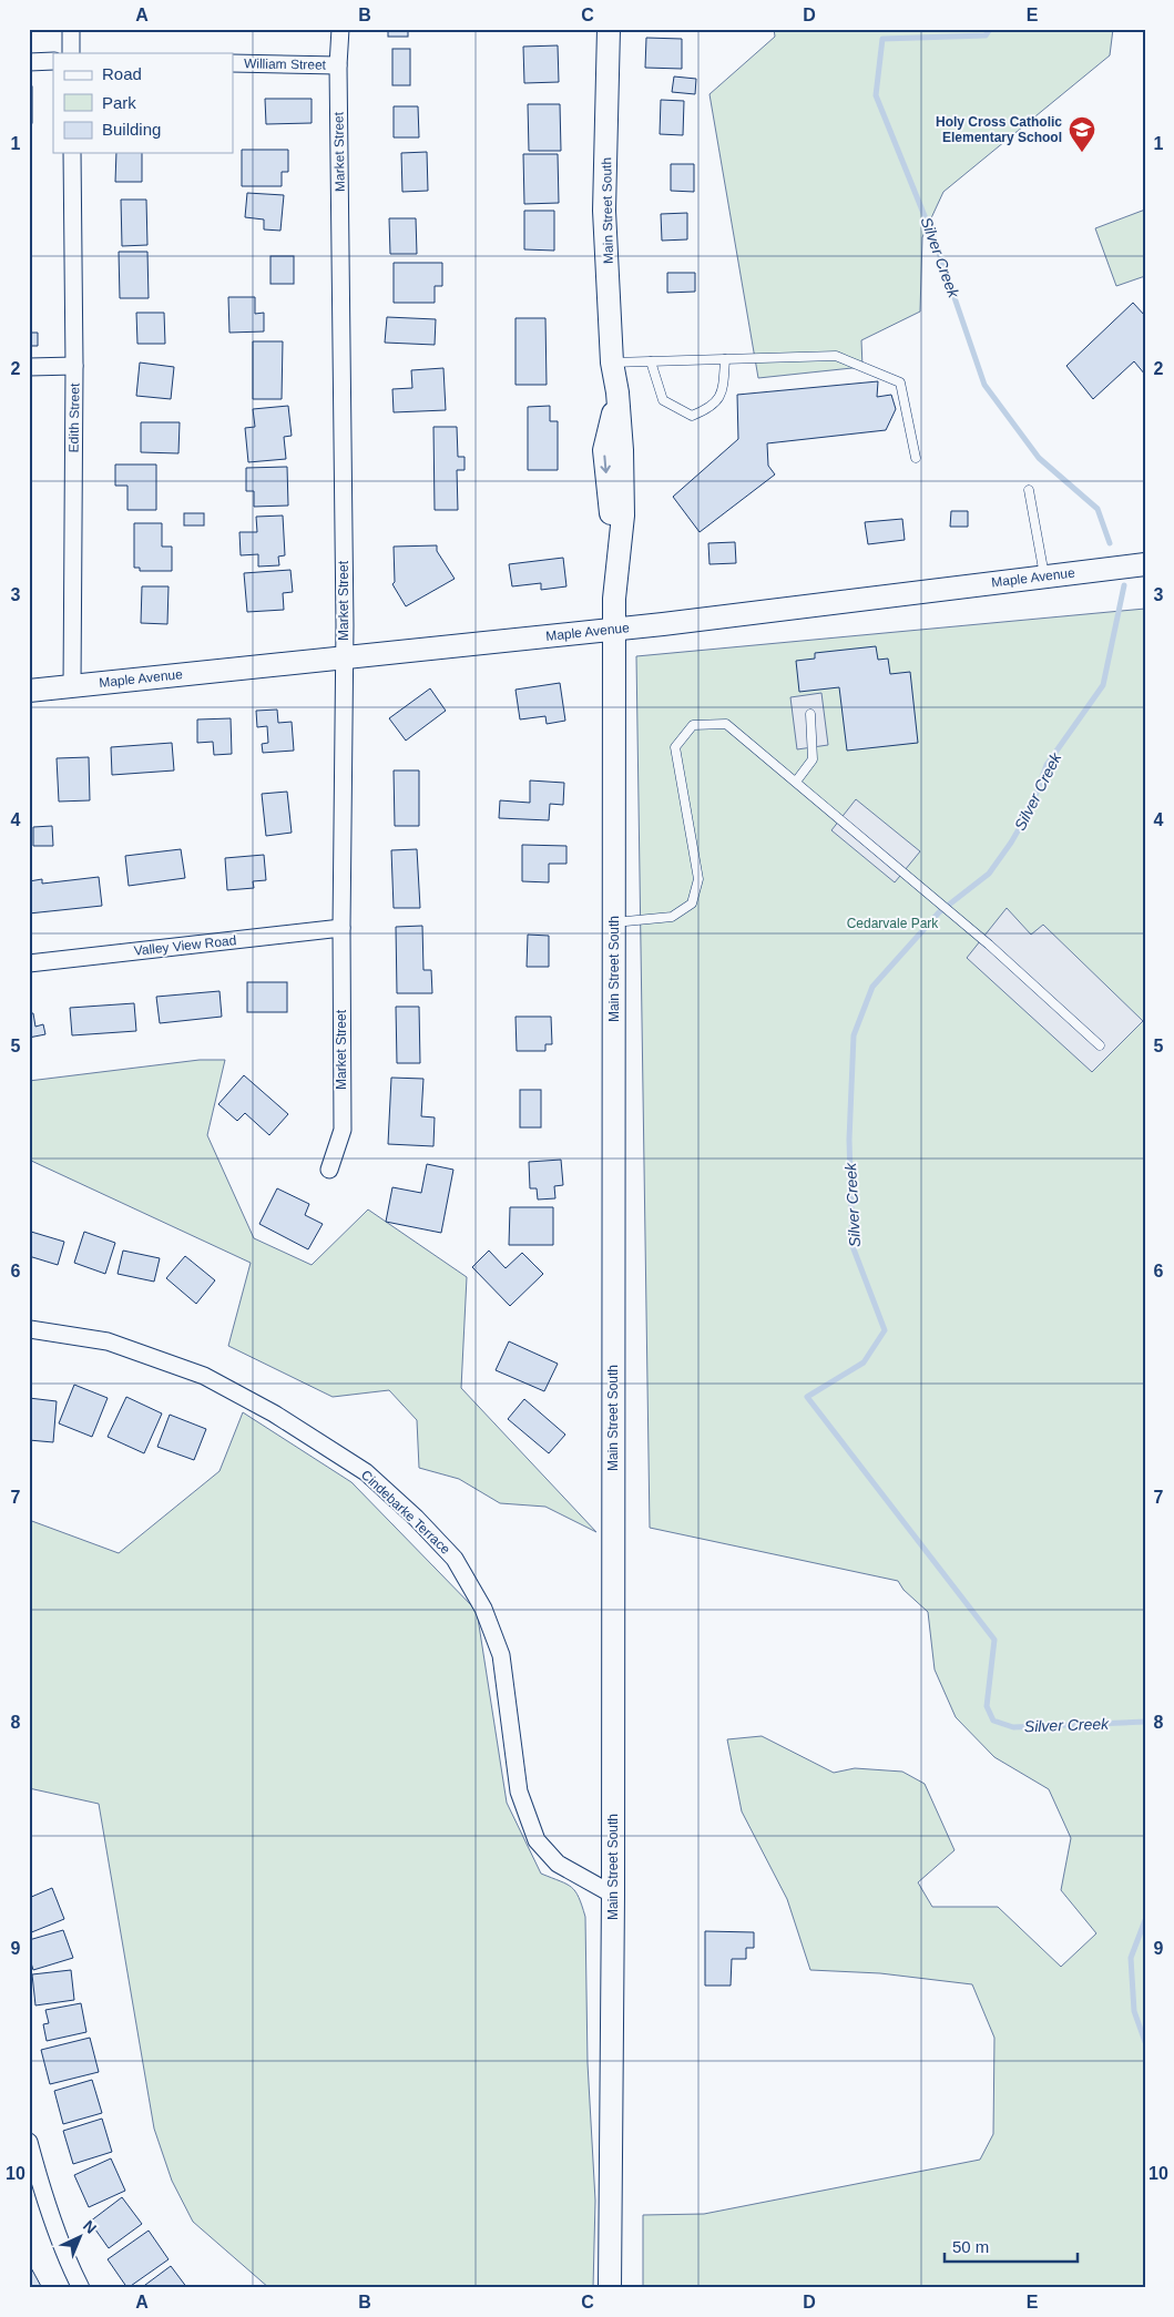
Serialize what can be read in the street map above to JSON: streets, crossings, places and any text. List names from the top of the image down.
{
  "streets": {
    "main road": ["Main Street South", "Maple Avenue"],
    "street": [
      "William Street",
      "Market Street",
      "Edith Street",
      "Valley View Road",
      "Cindebarke Terrace"
    ]
  },
  "crossings": [
    ["William Street", "Market Street"],
    ["Market Street", "Maple Avenue"],
    ["Market Street", "Valley View Road"],
    ["Main Street South", "Maple Avenue"],
    ["Main Street South", "Cindebarke Terrace"],
    ["Edith Street", "Maple Avenue"]
  ],
  "water": ["Silver Creek"],
  "parks": ["Cedarvale Park"],
  "places": {
    "school or university": ["Holy Cross Catholic Elementary School"]
  },
  "legend": ["Road", "Park", "Building"],
  "scale_bar": "50 m",
  "north": "top right",
  "grid": {
    "columns": [
      "A",
      "B",
      "C",
      "D",
      "E"
    ],
    "rows": [
      "1",
      "2",
      "3",
      "4",
      "5",
      "6",
      "7",
      "8",
      "9",
      "10"
    ]
  }
}
